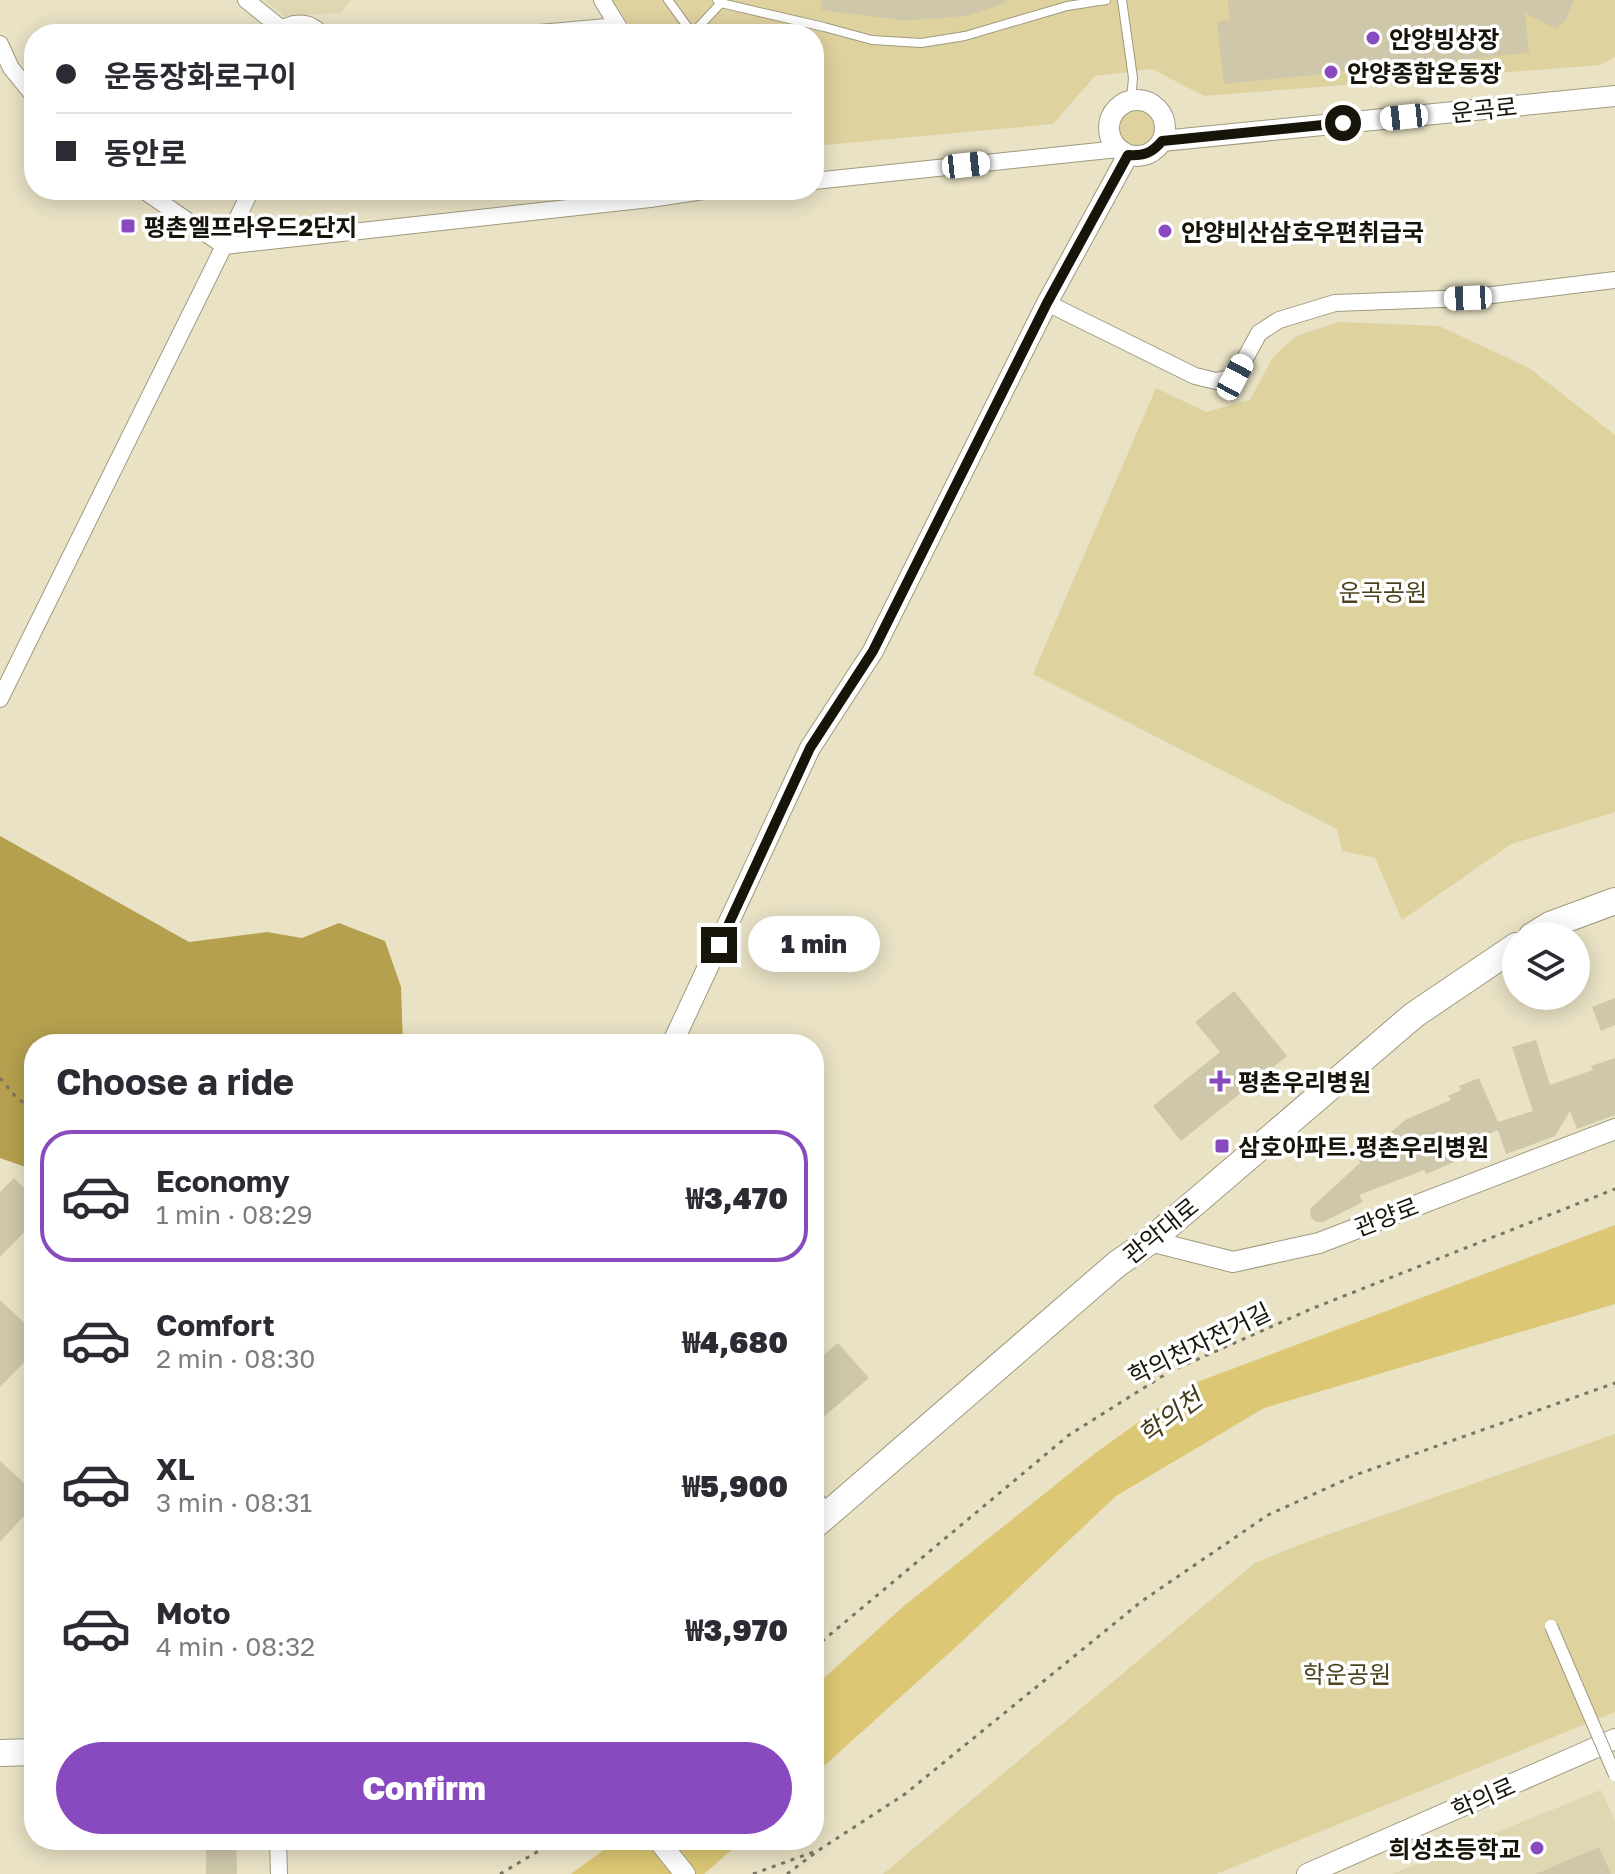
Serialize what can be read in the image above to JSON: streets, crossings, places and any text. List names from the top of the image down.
{
  "streets": {
    "main road": ["관악대로"],
    "street": ["운곡로", "관양로", "학의로"],
    "path": ["학의천자전거길"]
  },
  "crossings": [
    ["관양로", "관악대로"]
  ],
  "water": ["학의천"],
  "parks": ["운곡공원", "학운공원"],
  "places": {
    "other": [
      "안양빙상장",
      "안양종합운동장",
      "안양비산삼호우편취급국",
      "희성초등학교"
    ],
    "transit": ["평촌엘프라우드2단지", "삼호아파트.평촌우리병원"],
    "health": ["평촌우리병원"]
  },
  "page": {
    "banner": ["운동장화로구이", "동안로"],
    "bubble": "1 min",
    "heading": "Choose a ride",
    "list": [
      {
        "name": "Economy",
        "note": "1 min · 08:29",
        "value": "₩3,470"
      },
      {
        "name": "Comfort",
        "note": "2 min · 08:30",
        "value": "₩4,680"
      },
      {
        "name": "XL",
        "note": "3 min · 08:31",
        "value": "₩5,900"
      },
      {
        "name": "Moto",
        "note": "4 min · 08:32",
        "value": "₩3,970"
      }
    ],
    "buttons": "Confirm"
  }
}
